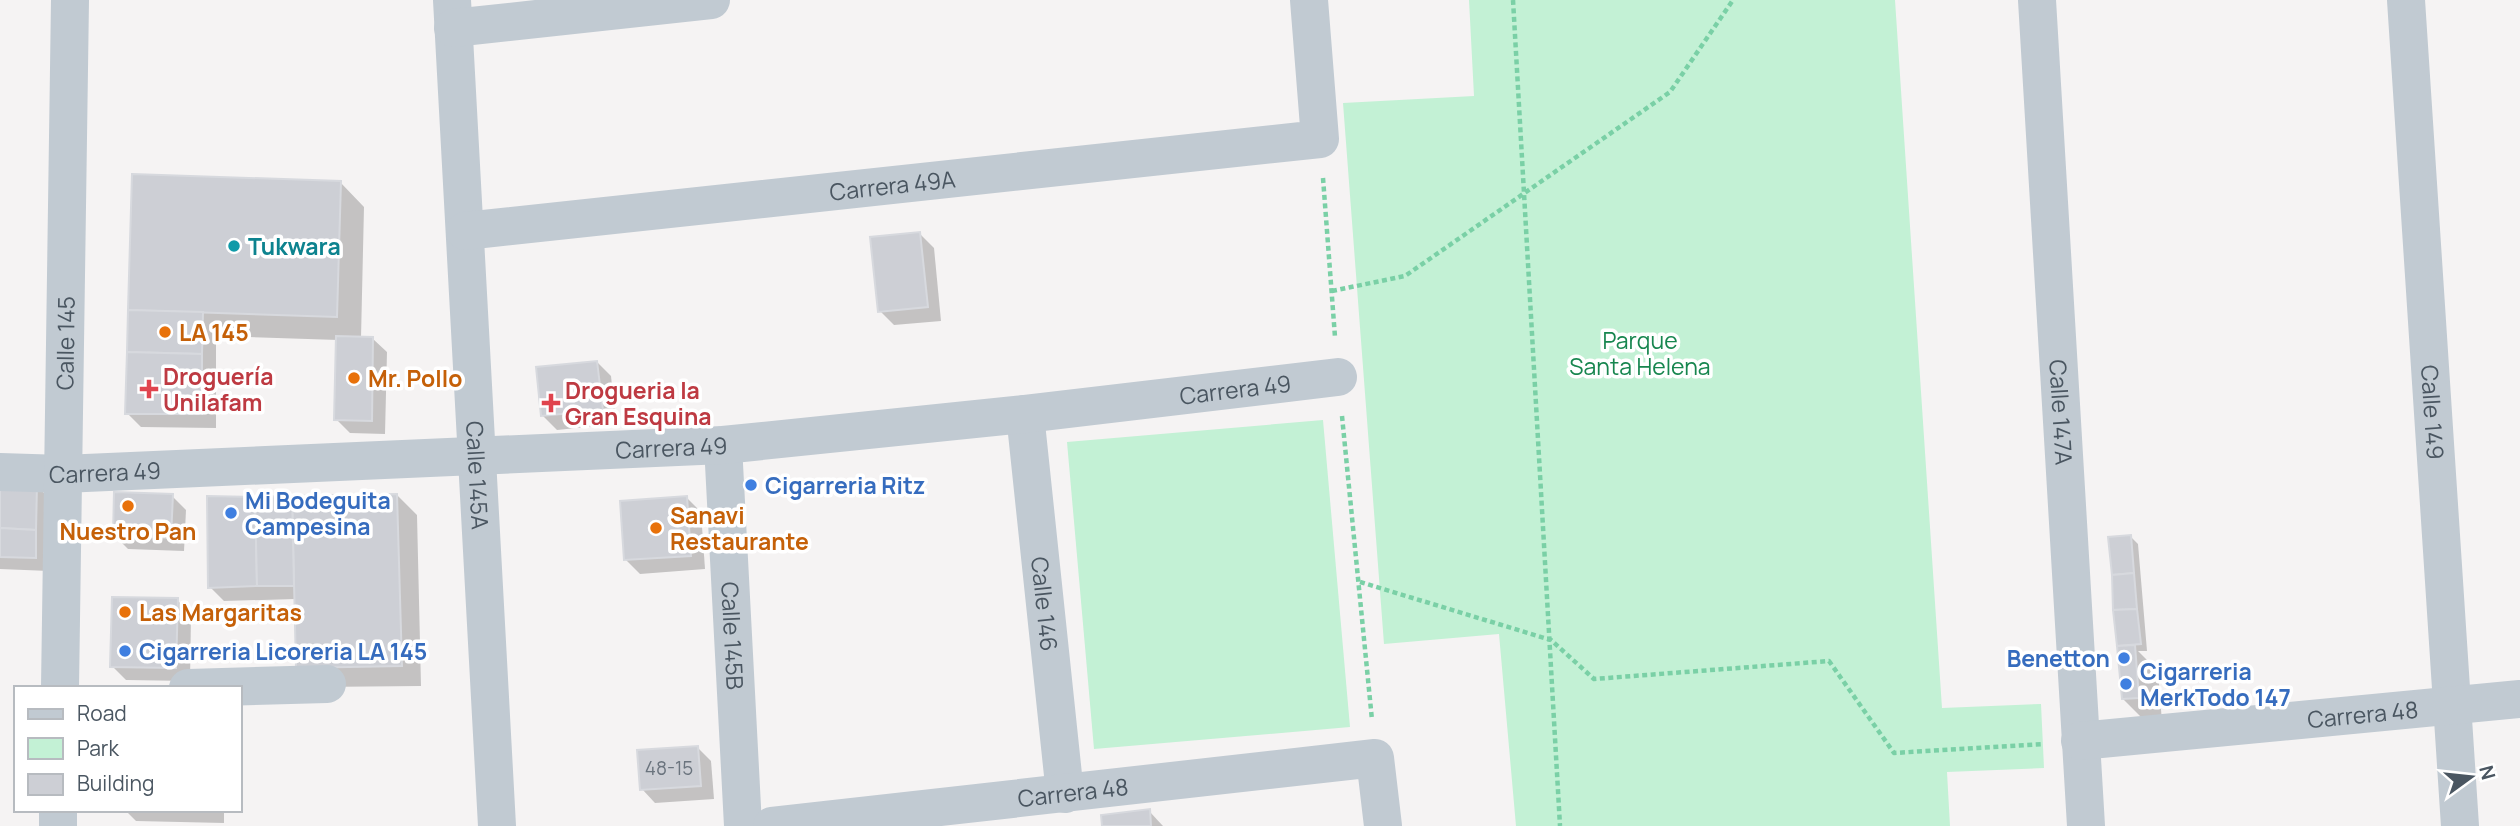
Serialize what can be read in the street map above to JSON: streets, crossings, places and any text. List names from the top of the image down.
{
  "streets": {
    "street": [
      "Carrera 49A",
      "Calle 145",
      "Carrera 49",
      "Calle 147A",
      "Calle 149",
      "Calle 145A",
      "Calle 146",
      "Calle 145B",
      "Carrera 48"
    ]
  },
  "crossings": [
    ["Carrera 49A", "Calle 145A"],
    ["Calle 145", "Carrera 49"],
    ["Carrera 49", "Calle 145A"],
    ["Carrera 49", "Calle 146"],
    ["Carrera 49", "Calle 145B"],
    ["Calle 147A", "Carrera 48"],
    ["Calle 149", "Carrera 48"],
    ["Calle 146", "Carrera 48"]
  ],
  "parks": ["Parque Santa Helena"],
  "places": {
    "other": [
      "Tukwara",
      "LA 145",
      "Mr. Pollo",
      "Cigarreria Ritz",
      "Nuestro Pan",
      "Mi Bodeguita Campesina",
      "Sanavi Restaurante",
      "Las Margaritas",
      "Cigarreria Licoreria LA 145",
      "Benetton",
      "Cigarreria MerkTodo 147"
    ],
    "health": ["Droguería Unilafam", "Drogueria la Gran Esquina"]
  },
  "house_numbers": ["48-15"],
  "legend": ["Road", "Park", "Building"],
  "north": "right"
}
